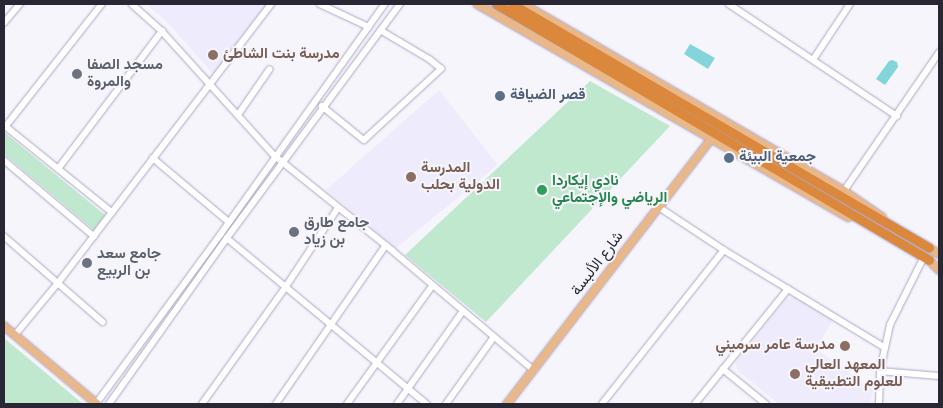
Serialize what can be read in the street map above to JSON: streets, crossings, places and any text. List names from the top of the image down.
{
  "streets": {
    "main road": ["شارع الألبسة"]
  },
  "places": [
    "مدرسة بنت الشاطئ",
    "مسجد الصفا والمروة",
    "قصر الضيافة",
    "جمعية البيئة",
    "المدرسة الدولية بحلب",
    "نادي إيكاردا الرياضي والإجتماعي",
    "جامع طارق بن زياد",
    "جامع سعد بن الربيع",
    "مدرسة عامر سرميني",
    "المعهد العالي للعلوم التطبيقية"
  ]
}
